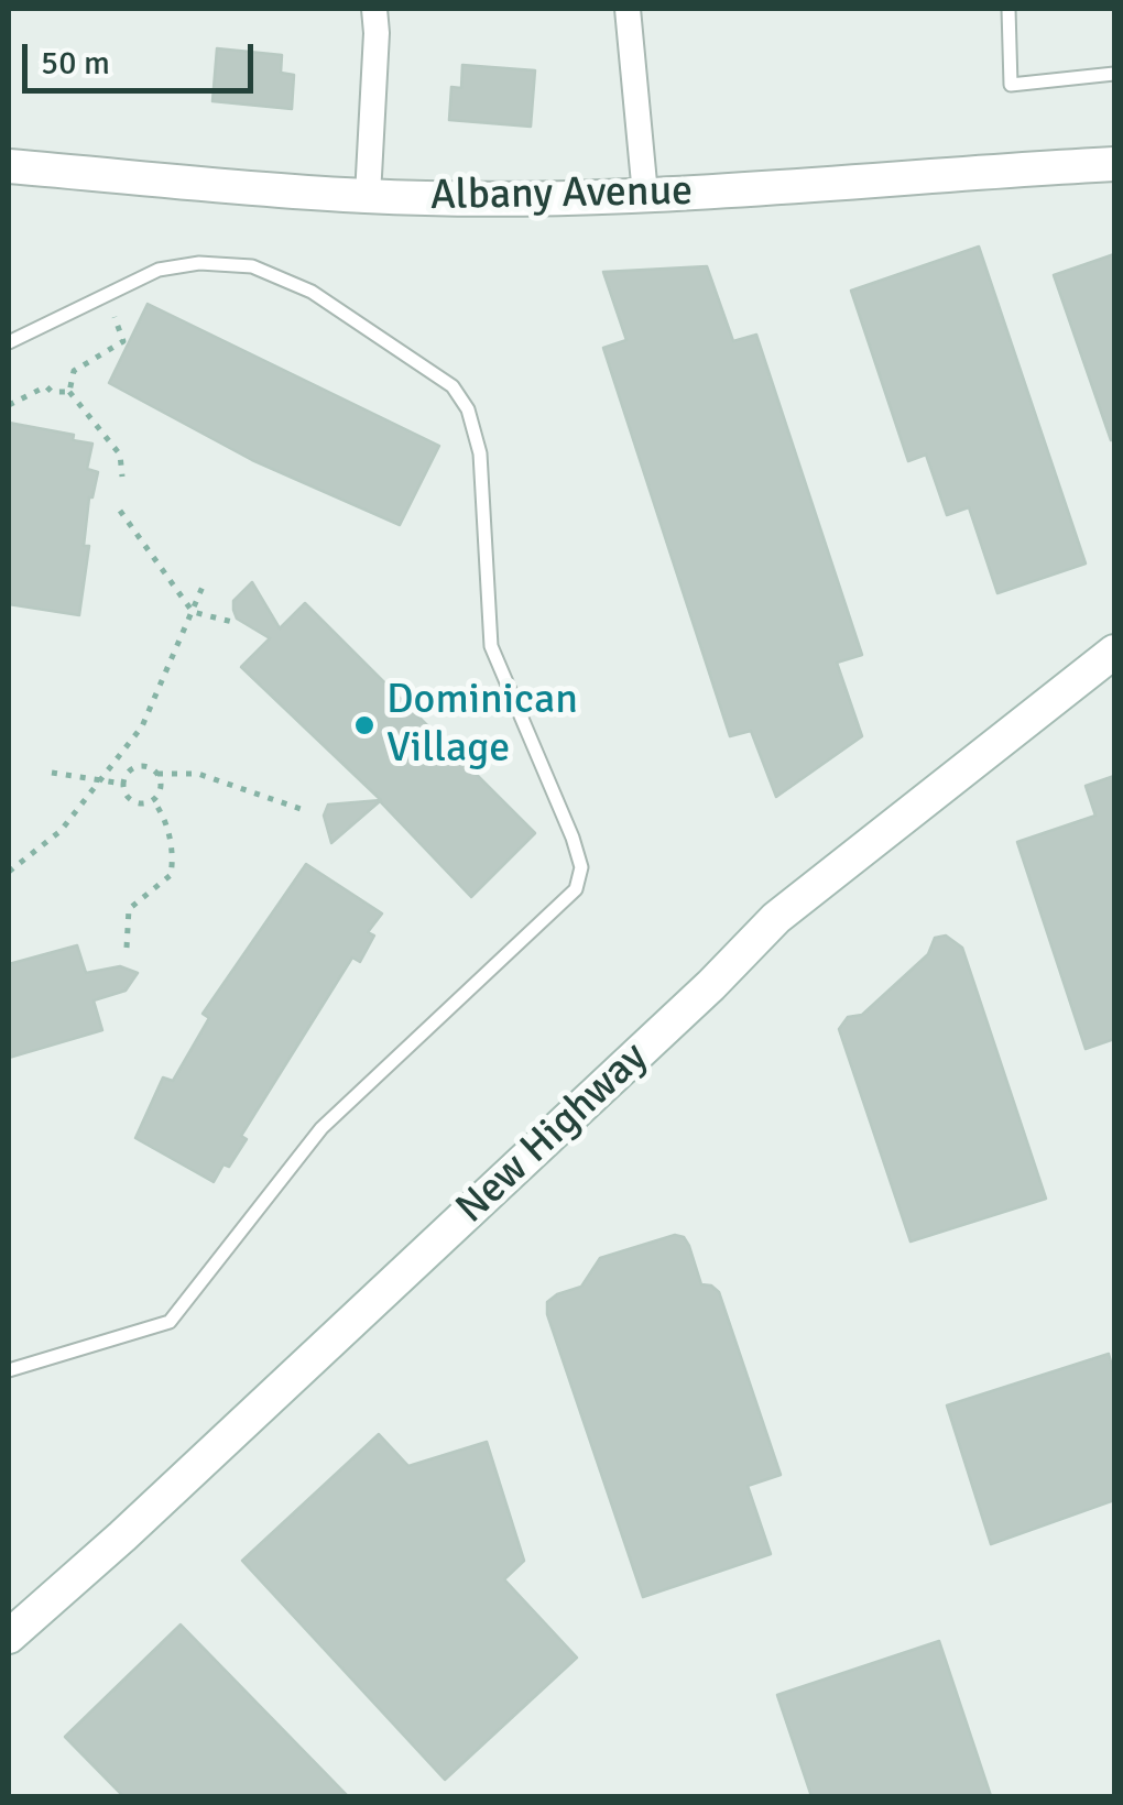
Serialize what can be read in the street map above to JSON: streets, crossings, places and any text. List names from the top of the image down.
{
  "streets": {
    "main road": ["Albany Avenue", "New Highway"]
  },
  "places": ["Dominican Village"],
  "scale_bar": "50 m"
}
